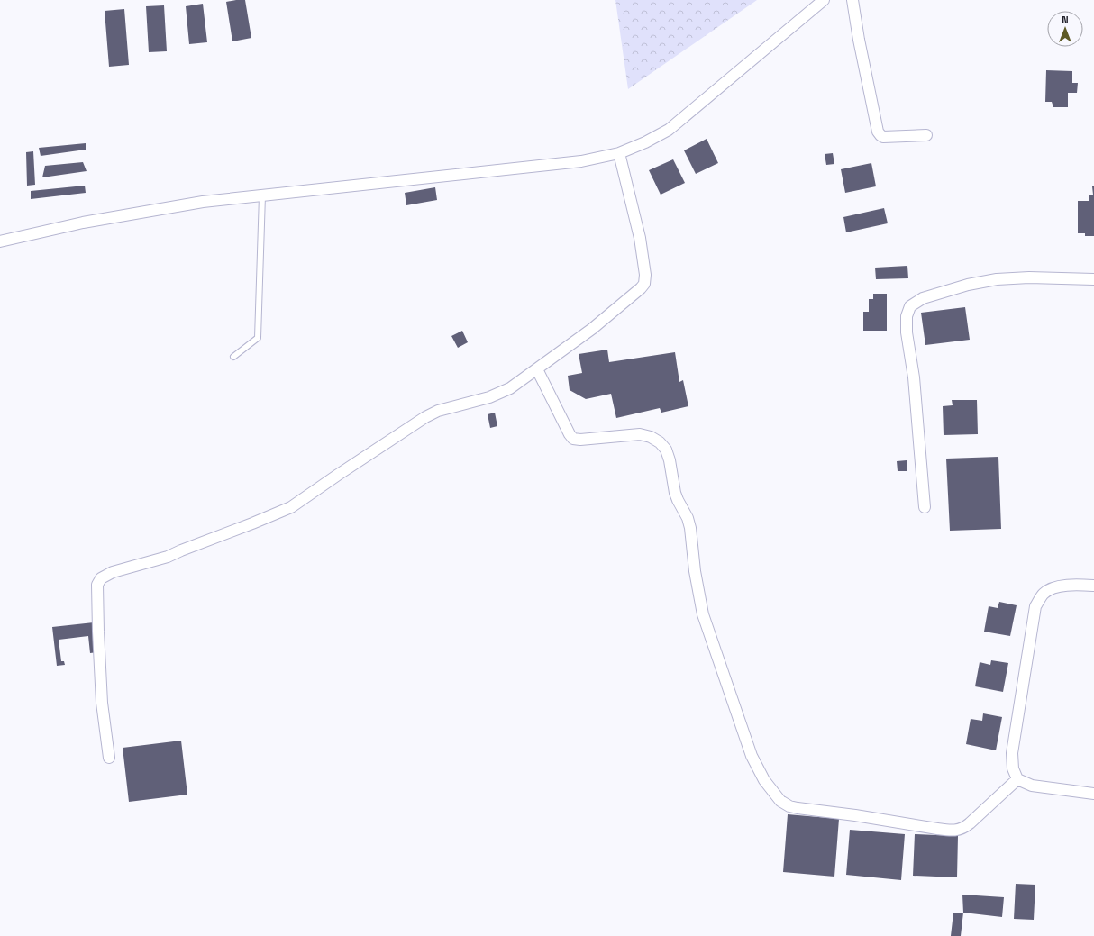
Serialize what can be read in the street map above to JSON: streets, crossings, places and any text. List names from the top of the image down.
{
  "north": "top"
}
